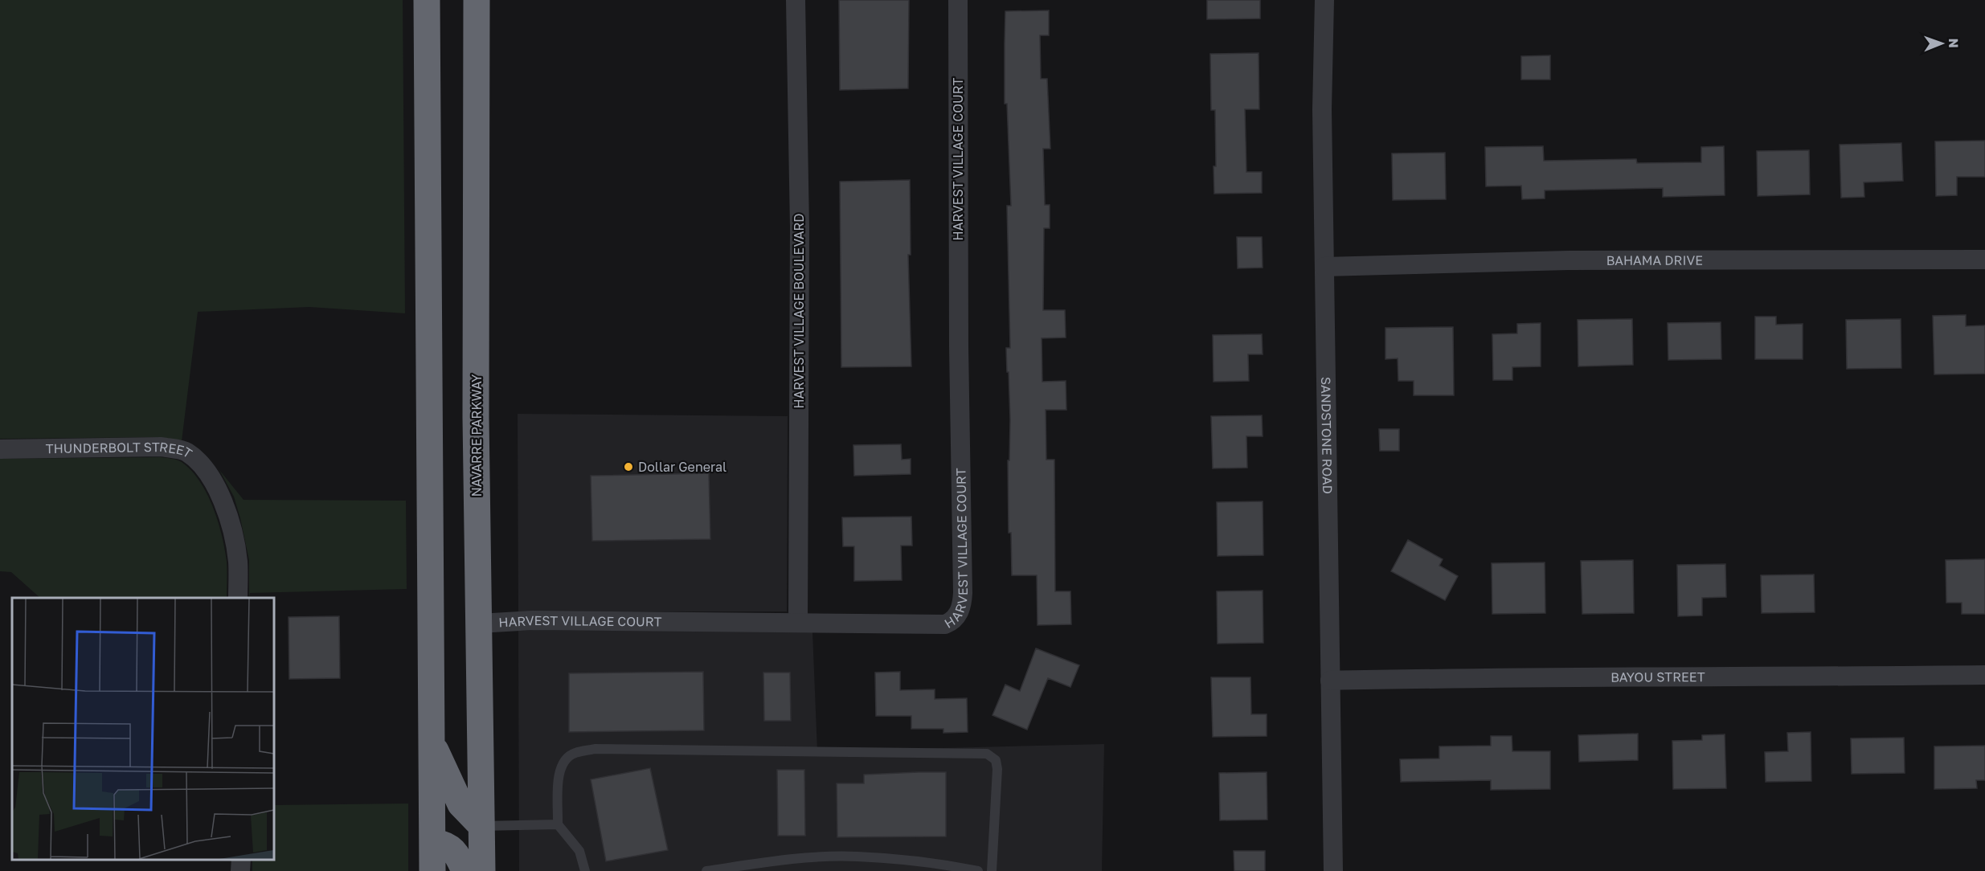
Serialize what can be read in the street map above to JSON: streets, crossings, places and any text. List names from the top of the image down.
{
  "streets": {
    "highway": ["NAVARRE PARKWAY"],
    "street": [
      "HARVEST VILLAGE COURT",
      "BAHAMA DRIVE",
      "HARVEST VILLAGE BOULEVARD",
      "SANDSTONE ROAD",
      "THUNDERBOLT STREET",
      "BAYOU STREET"
    ]
  },
  "crossings": [
    ["HARVEST VILLAGE COURT", "HARVEST VILLAGE BOULEVARD"],
    ["HARVEST VILLAGE COURT", "NAVARRE PARKWAY"],
    ["BAHAMA DRIVE", "SANDSTONE ROAD"],
    ["SANDSTONE ROAD", "BAYOU STREET"]
  ],
  "places": ["Dollar General"],
  "north": "right"
}
